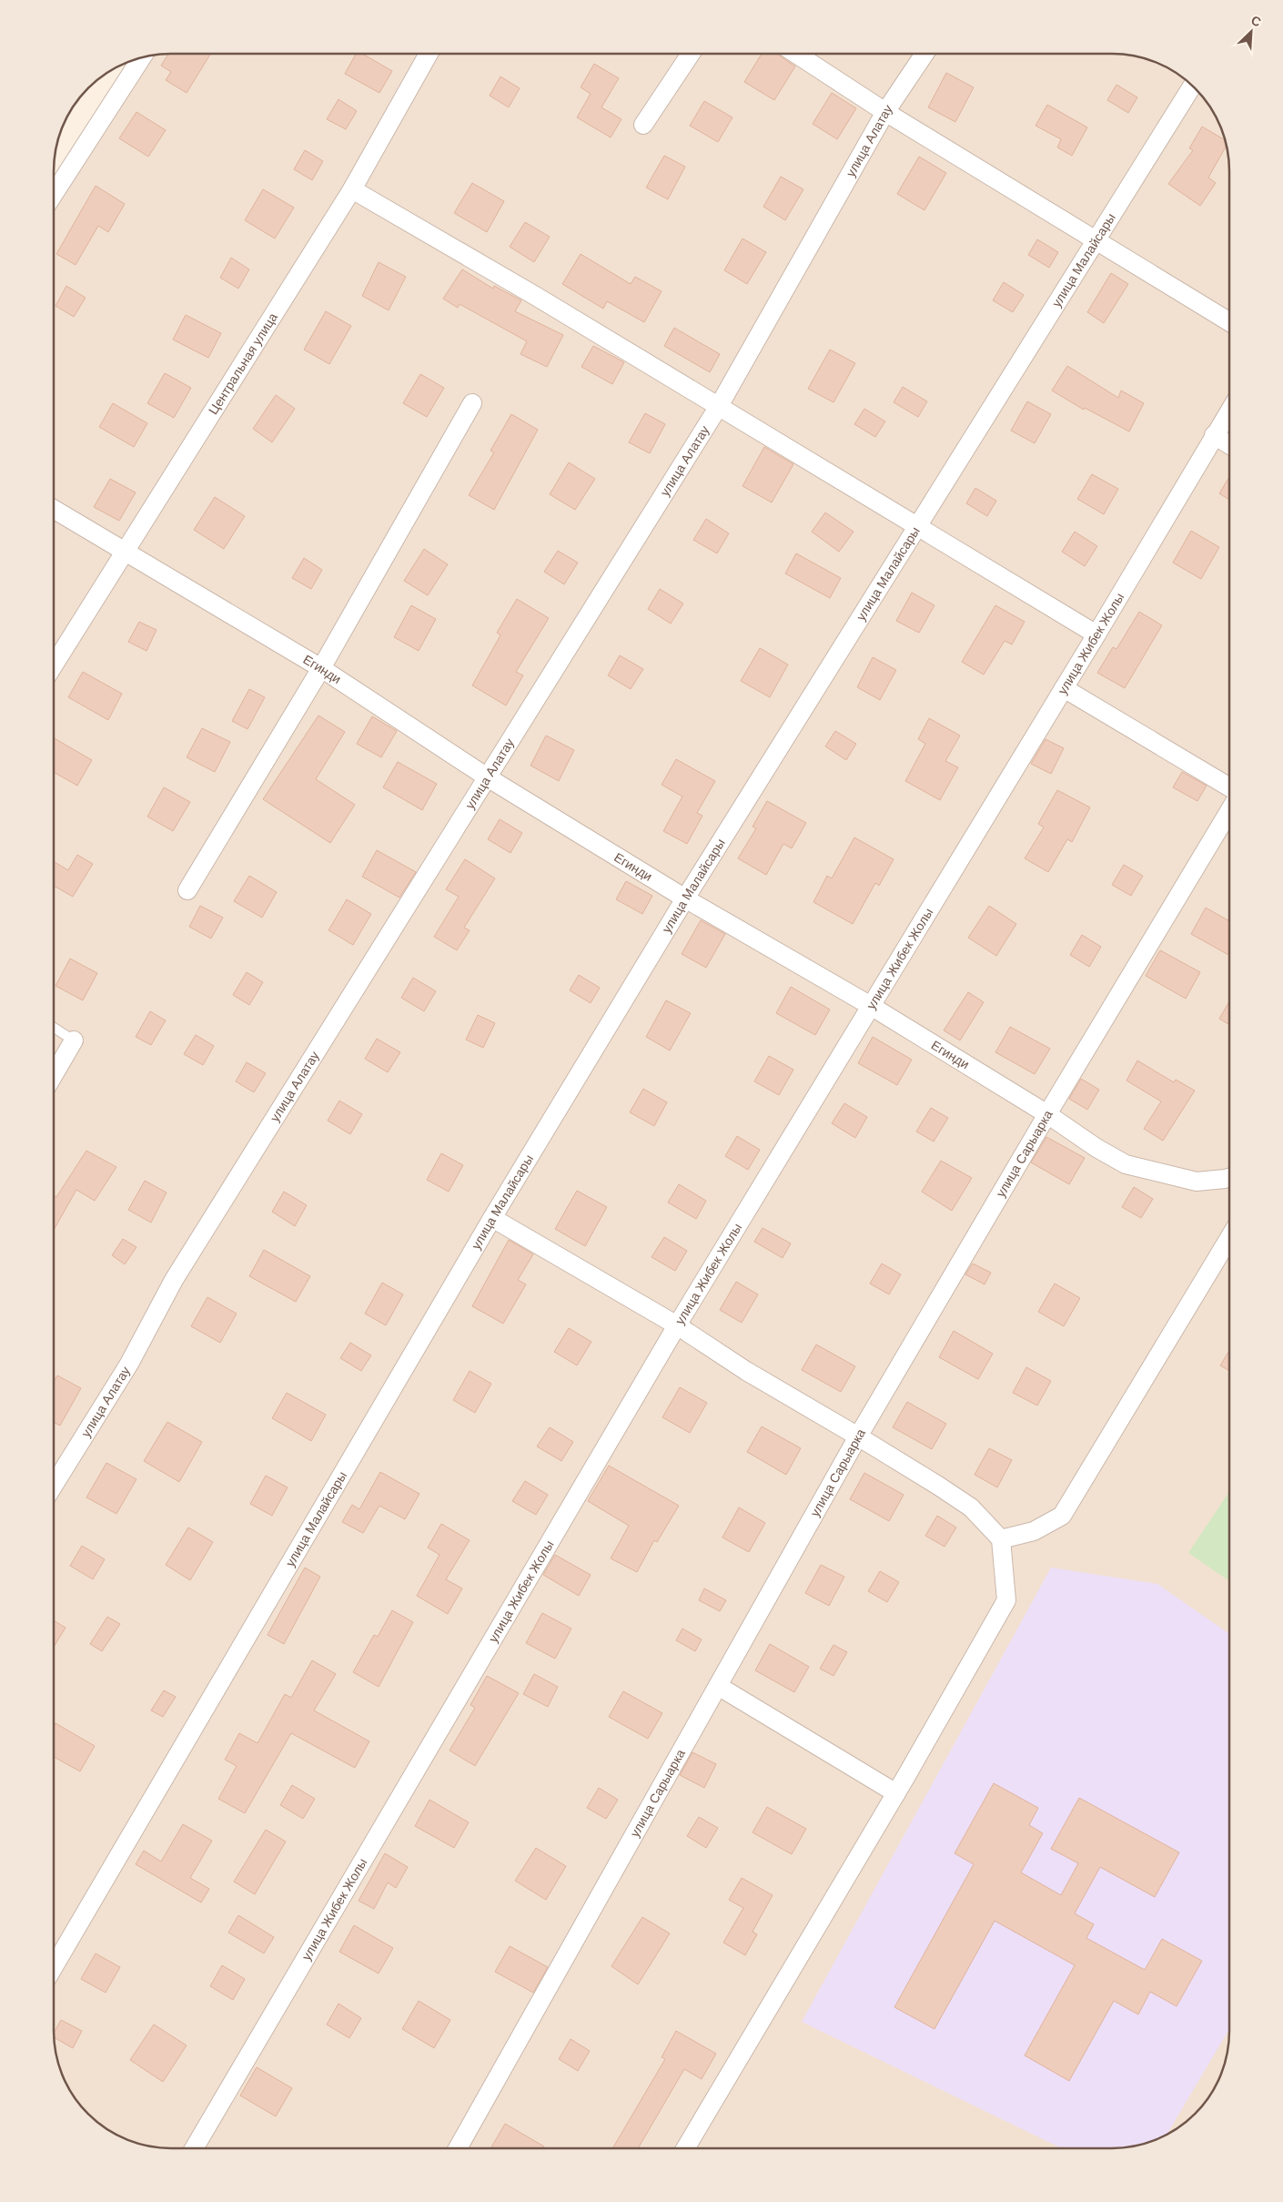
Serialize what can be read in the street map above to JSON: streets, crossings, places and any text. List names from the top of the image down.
{
  "streets": {
    "street": [
      "улица Алатау",
      "улица Малайсары",
      "Центральная улица",
      "улица Жибек Жолы",
      "Егинди",
      "улица Сарыарка"
    ]
  },
  "crossings": [
    ["улица Алатау", "Егинди"],
    ["улица Малайсары", "Егинди"],
    ["Центральная улица", "Егинди"],
    ["улица Жибек Жолы", "Егинди"],
    ["Егинди", "улица Сарыарка"]
  ],
  "north": "top right"
}
